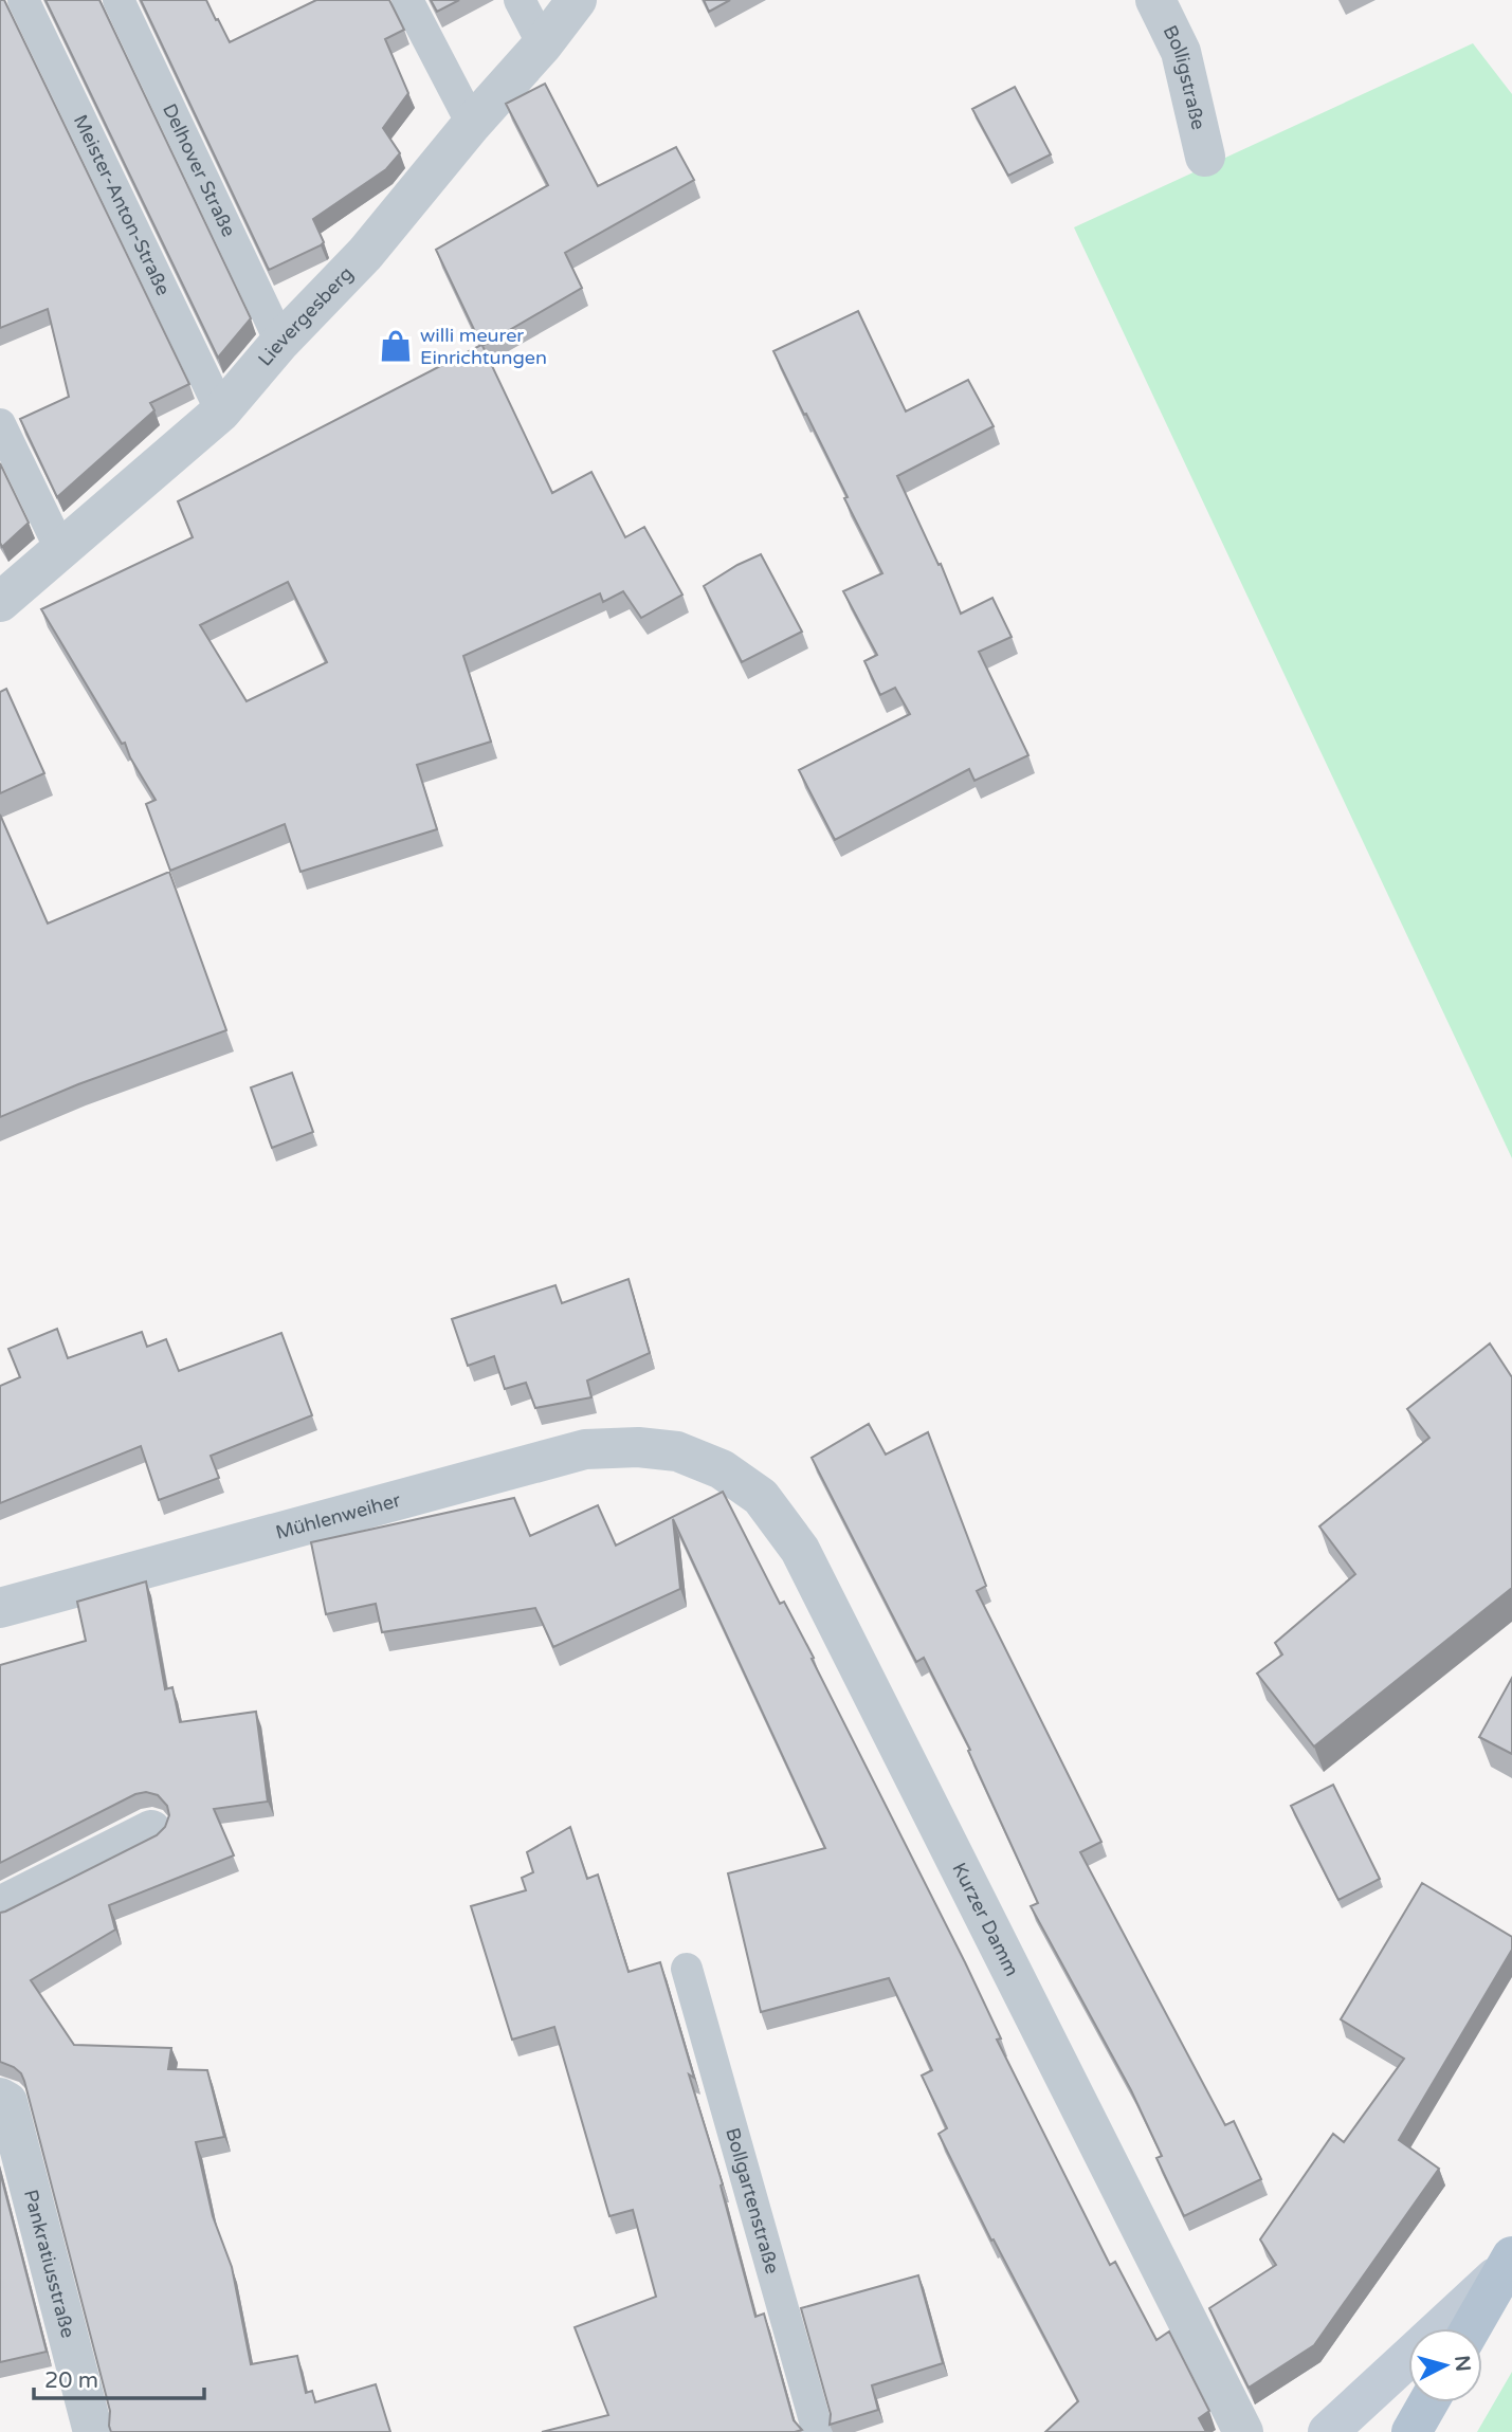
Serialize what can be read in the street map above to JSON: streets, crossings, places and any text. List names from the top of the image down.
{
  "streets": {
    "street": [
      "Bolligstraße",
      "Lievergesberg",
      "Mühlenweiher",
      "Kurzer Damm",
      "Pankratiusstraße"
    ],
    "lane": ["Delhover Straße", "Meister-Anton-Straße", "Bollgartenstraße"]
  },
  "crossings": [
    ["Delhover Straße", "Lievergesberg"],
    ["Meister-Anton-Straße", "Lievergesberg"],
    ["Mühlenweiher", "Kurzer Damm"]
  ],
  "places": {
    "shop": ["willi meurer Einrichtungen"]
  },
  "scale_bar": "20 m",
  "north": "right"
}
